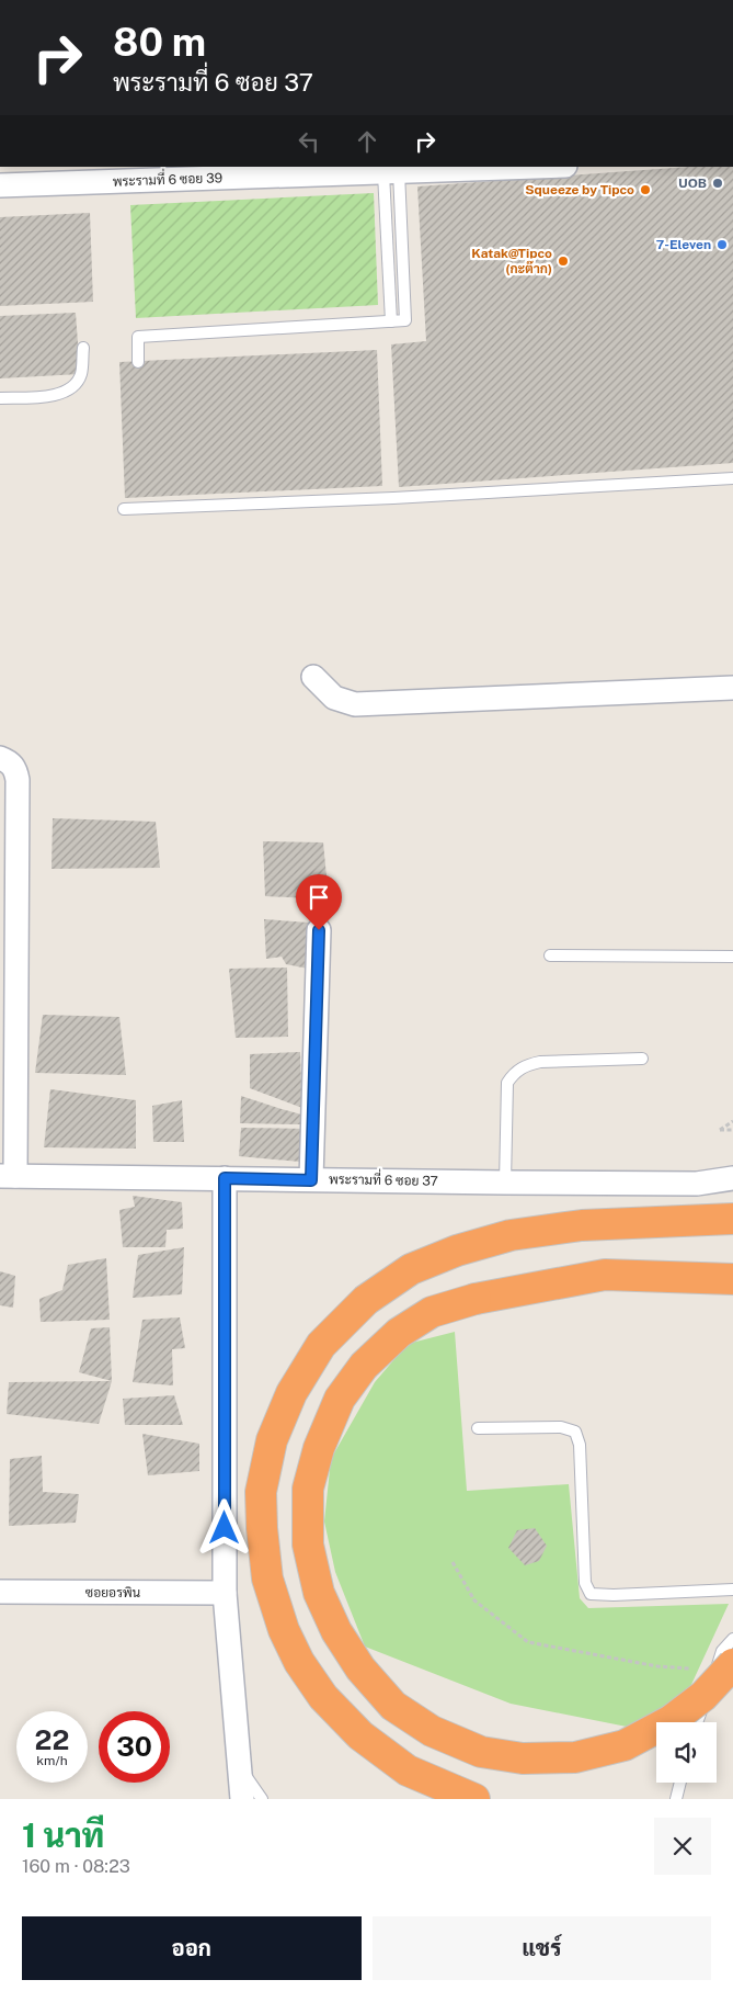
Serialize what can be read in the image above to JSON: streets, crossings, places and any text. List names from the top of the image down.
{
  "streets": {
    "street": ["พระรามที่ 6 ซอย 39", "พระรามที่ 6 ซอย 37", "ซอยอรพิน"]
  },
  "places": [
    "UOB",
    "Squeeze by Tipco",
    "7-Eleven",
    "Katak@Tipco (กะต๊าก)"
  ],
  "page": {
    "turn": ["80 m", "พระรามที่ 6 ซอย 37"],
    "speed": "22 km/h",
    "limit": "30",
    "heading": ["1 นาที", "160 m · 08:23"],
    "buttons": ["ออก", "แชร์"]
  }
}
